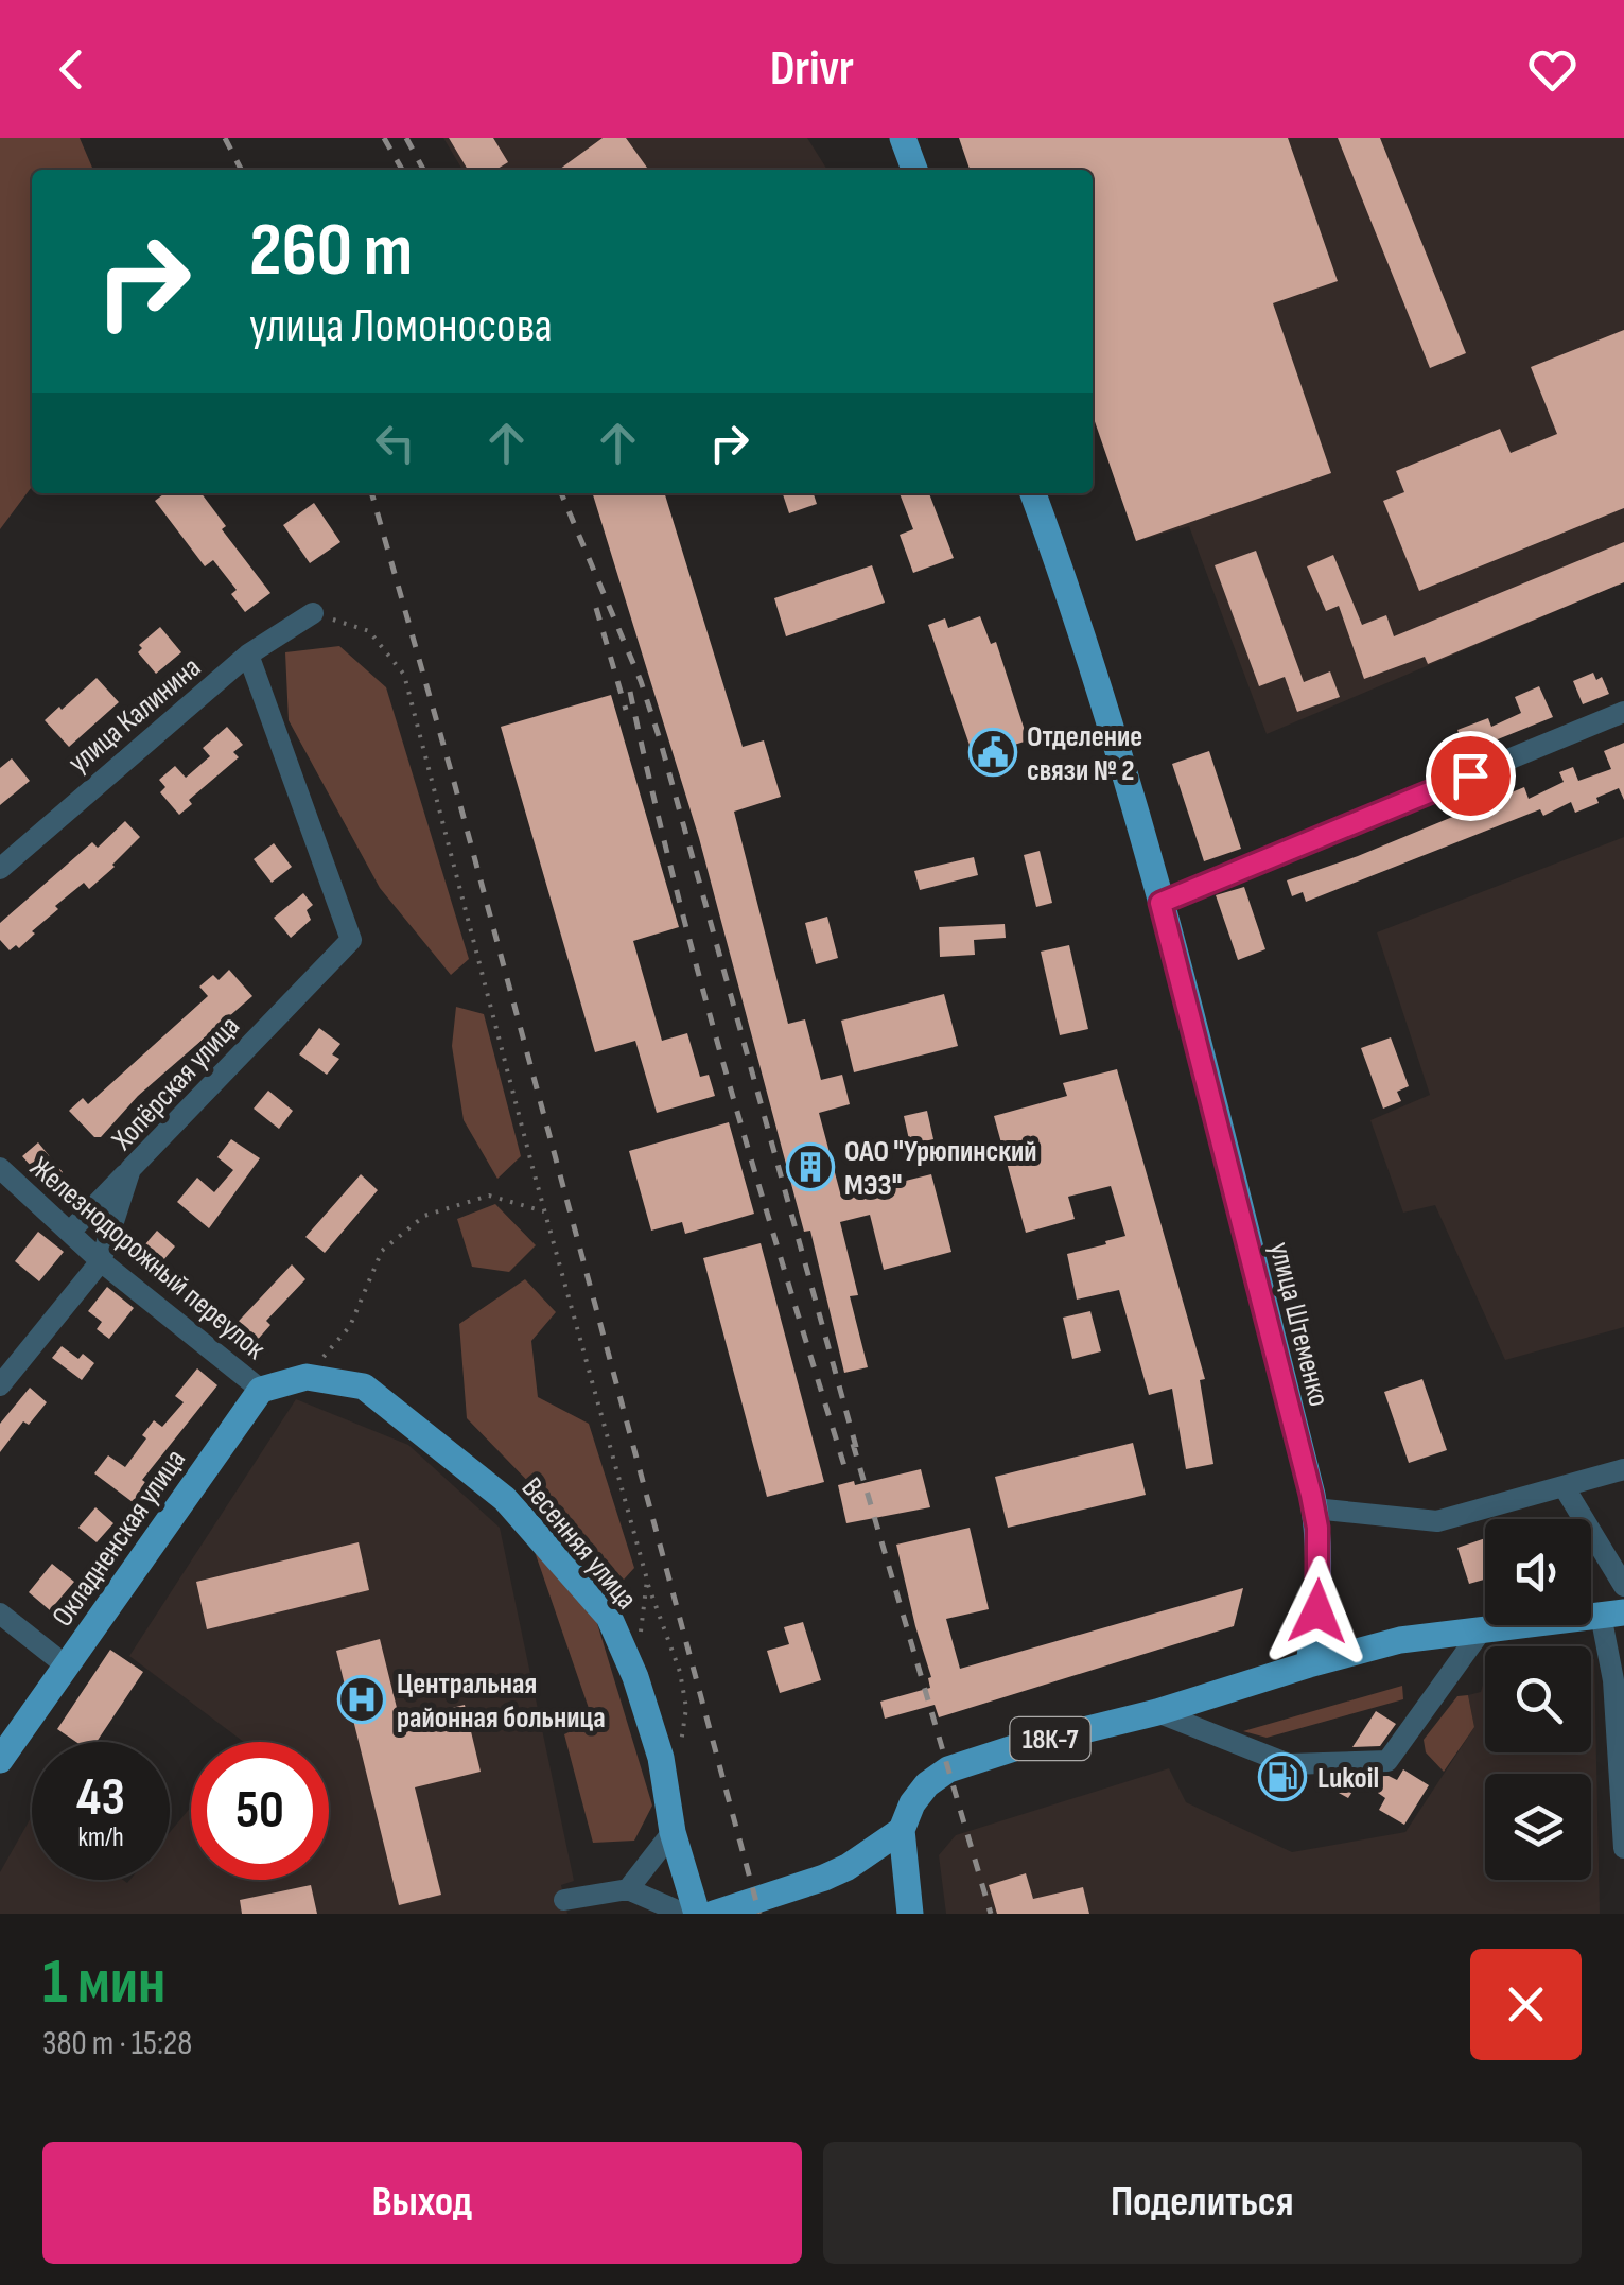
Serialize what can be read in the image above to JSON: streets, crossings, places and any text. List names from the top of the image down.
{
  "streets": {
    "main road": [
      "улица Штеменко",
      "Окладненская улица",
      "Весенняя улица",
      "18К-7"
    ],
    "street": ["улица Калинина", "Хопёрская улица", "Железнодорожный переулок"]
  },
  "crossings": [
    ["улица Калинина", "Хопёрская улица"],
    ["Хопёрская улица", "Железнодорожный переулок"],
    ["Железнодорожный переулок", "Окладненская улица"],
    ["улица Штеменко", "18К-7"]
  ],
  "places": {
    "public building": ["Отделение связи № 2"],
    "building": ["ОАО \"Урюпинский МЭЗ\""],
    "hospital": ["Центральная районная больница"],
    "fuel station": ["Lukoil"]
  },
  "page": {
    "header": "Drivr",
    "turn": ["260 m", "улица Ломоносова"],
    "speed": "43 km/h",
    "limit": "50",
    "heading": ["1 мин", "380 m · 15:28"],
    "buttons": ["Выход", "Поделиться"]
  }
}
